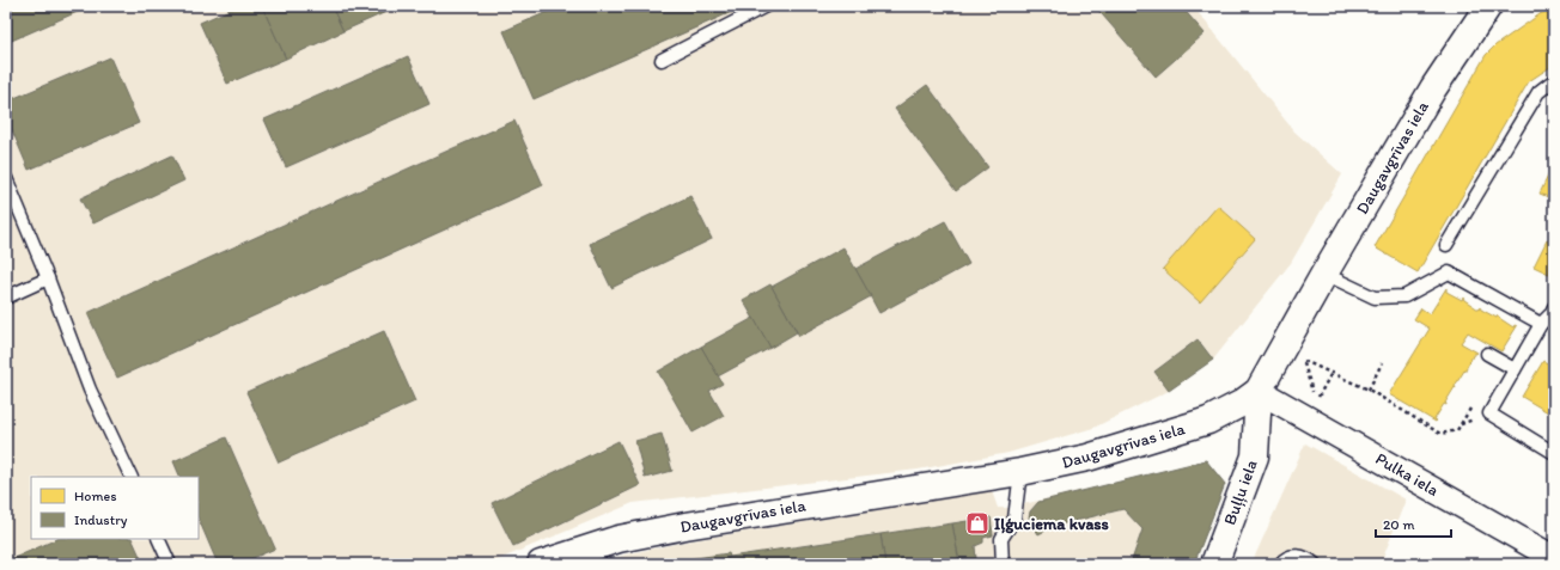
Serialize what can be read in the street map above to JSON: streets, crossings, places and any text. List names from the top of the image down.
{
  "streets": {
    "main road": ["Daugavgrīvas iela", "Buļļu iela"],
    "street": ["Pulka iela"]
  },
  "crossings": [
    ["Daugavgrīvas iela", "Pulka iela"],
    ["Daugavgrīvas iela", "Buļļu iela"],
    ["Pulka iela", "Buļļu iela"]
  ],
  "places": {
    "shop": ["Iļģuciema kvass"]
  },
  "legend": ["Homes", "Industry"],
  "scale_bar": "20 m"
}
